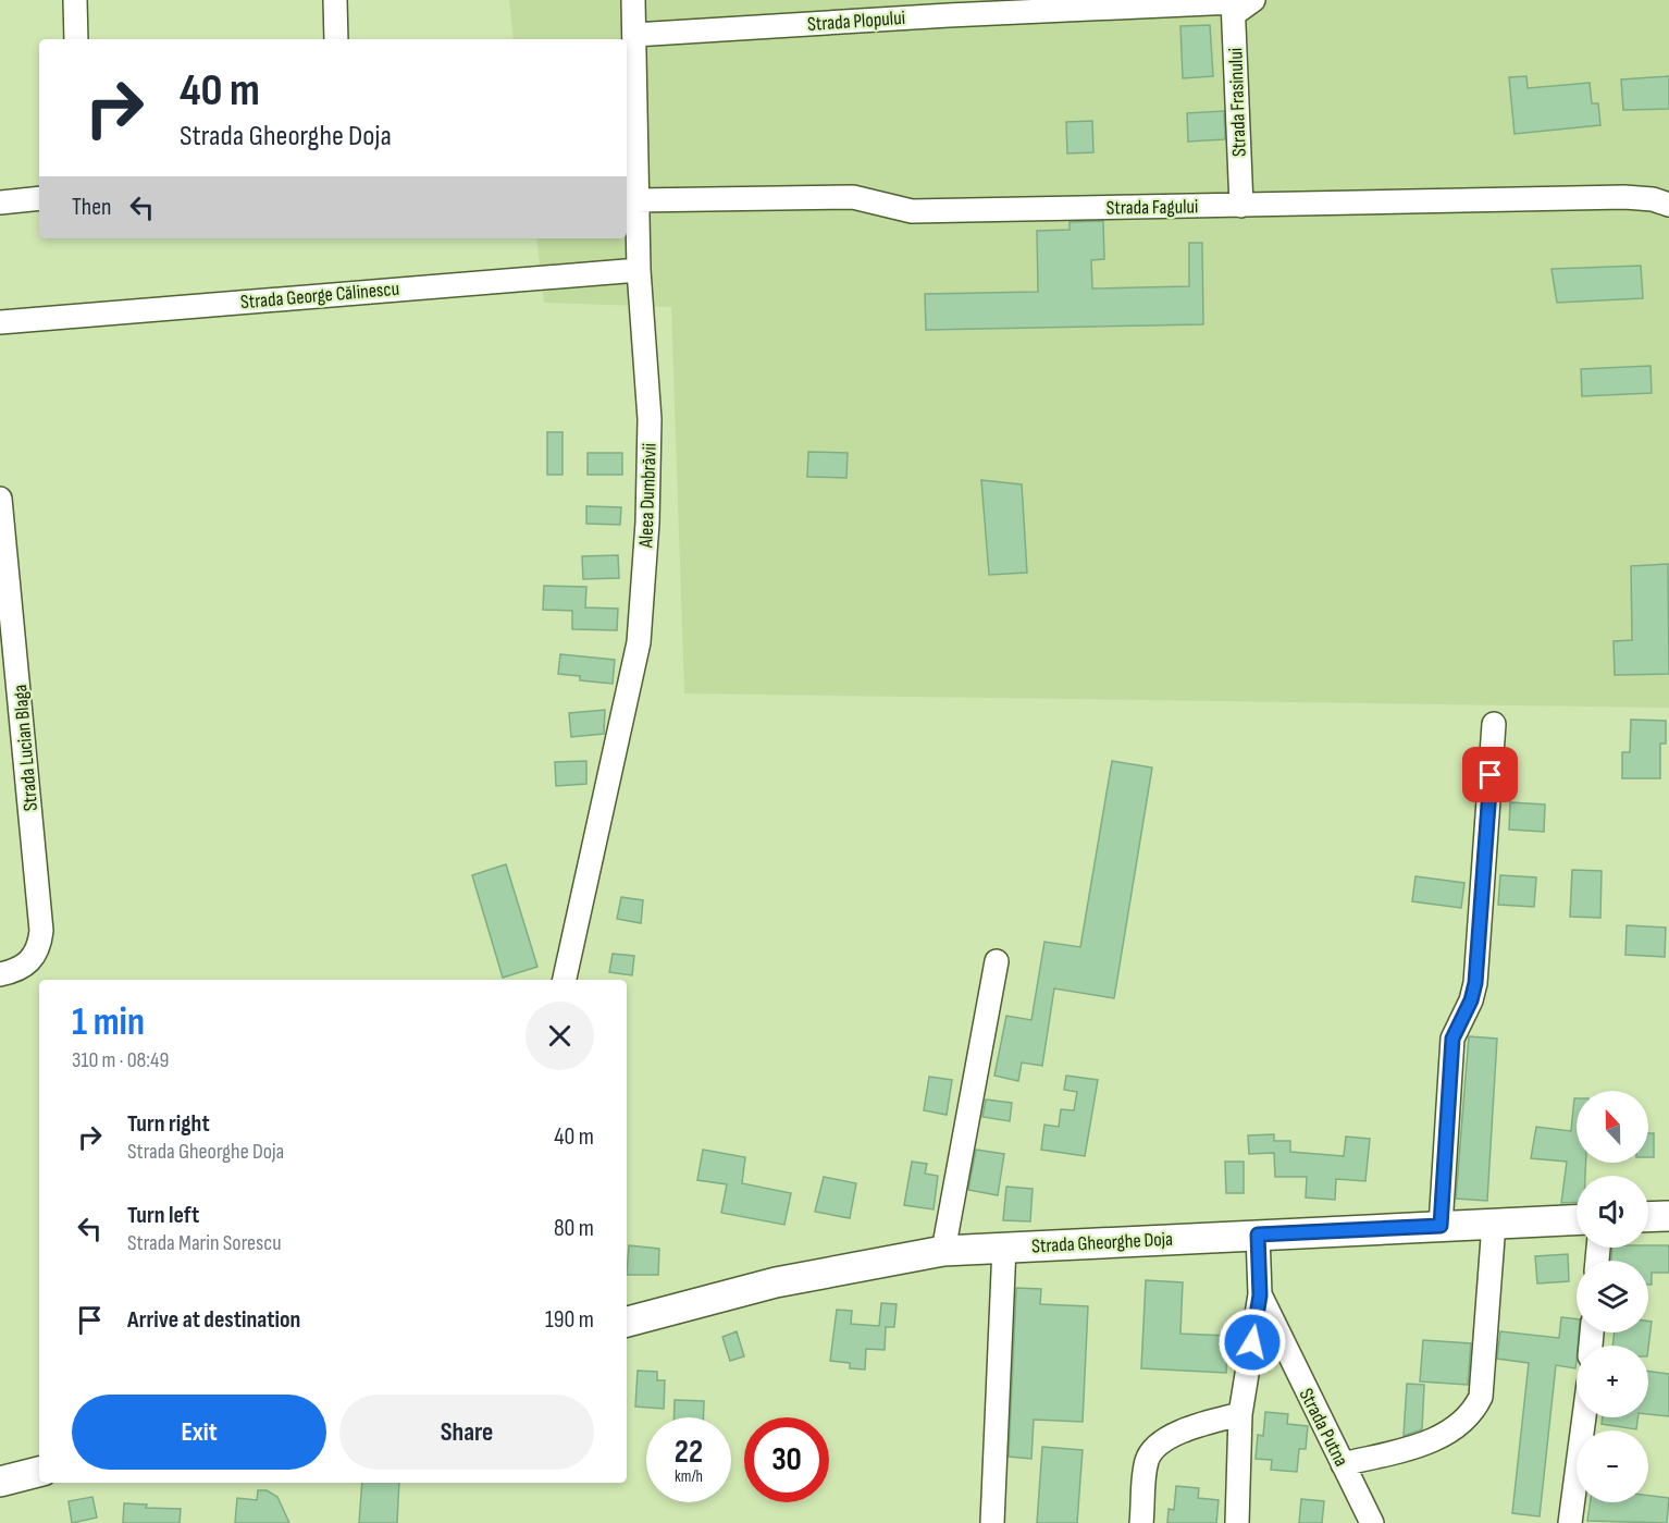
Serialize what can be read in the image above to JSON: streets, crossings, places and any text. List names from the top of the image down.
{
  "streets": {
    "main road": ["Strada Gheorghe Doja"],
    "street": [
      "Strada Plopului",
      "Strada Frasinului",
      "Strada Fagului",
      "Strada George Călinescu",
      "Aleea Dumbrăvii",
      "Strada Lucian Blaga",
      "Strada Putna"
    ]
  },
  "crossings": [
    ["Strada Plopului", "Strada Frasinului"],
    ["Strada Plopului", "Aleea Dumbrăvii"],
    ["Strada Frasinului", "Strada Fagului"],
    ["Strada Fagului", "Aleea Dumbrăvii"],
    ["Strada George Călinescu", "Aleea Dumbrăvii"],
    ["Strada Gheorghe Doja", "Strada Putna"]
  ],
  "north": "top",
  "page": {
    "turn": ["40 m", "Strada Gheorghe Doja"],
    "then": "Then",
    "heading": ["1 min", "310 m · 08:49"],
    "map_buttons": ["+", "−"],
    "list": [
      {
        "name": "Turn right",
        "note": "Strada Gheorghe Doja",
        "value": "40 m"
      },
      {
        "name": "Turn left",
        "note": "Strada Marin Sorescu",
        "value": "80 m"
      },
      {
        "name": "Arrive at destination",
        "value": "190 m"
      }
    ],
    "buttons": ["Exit", "Share"],
    "speed": "22 km/h",
    "limit": "30"
  }
}
